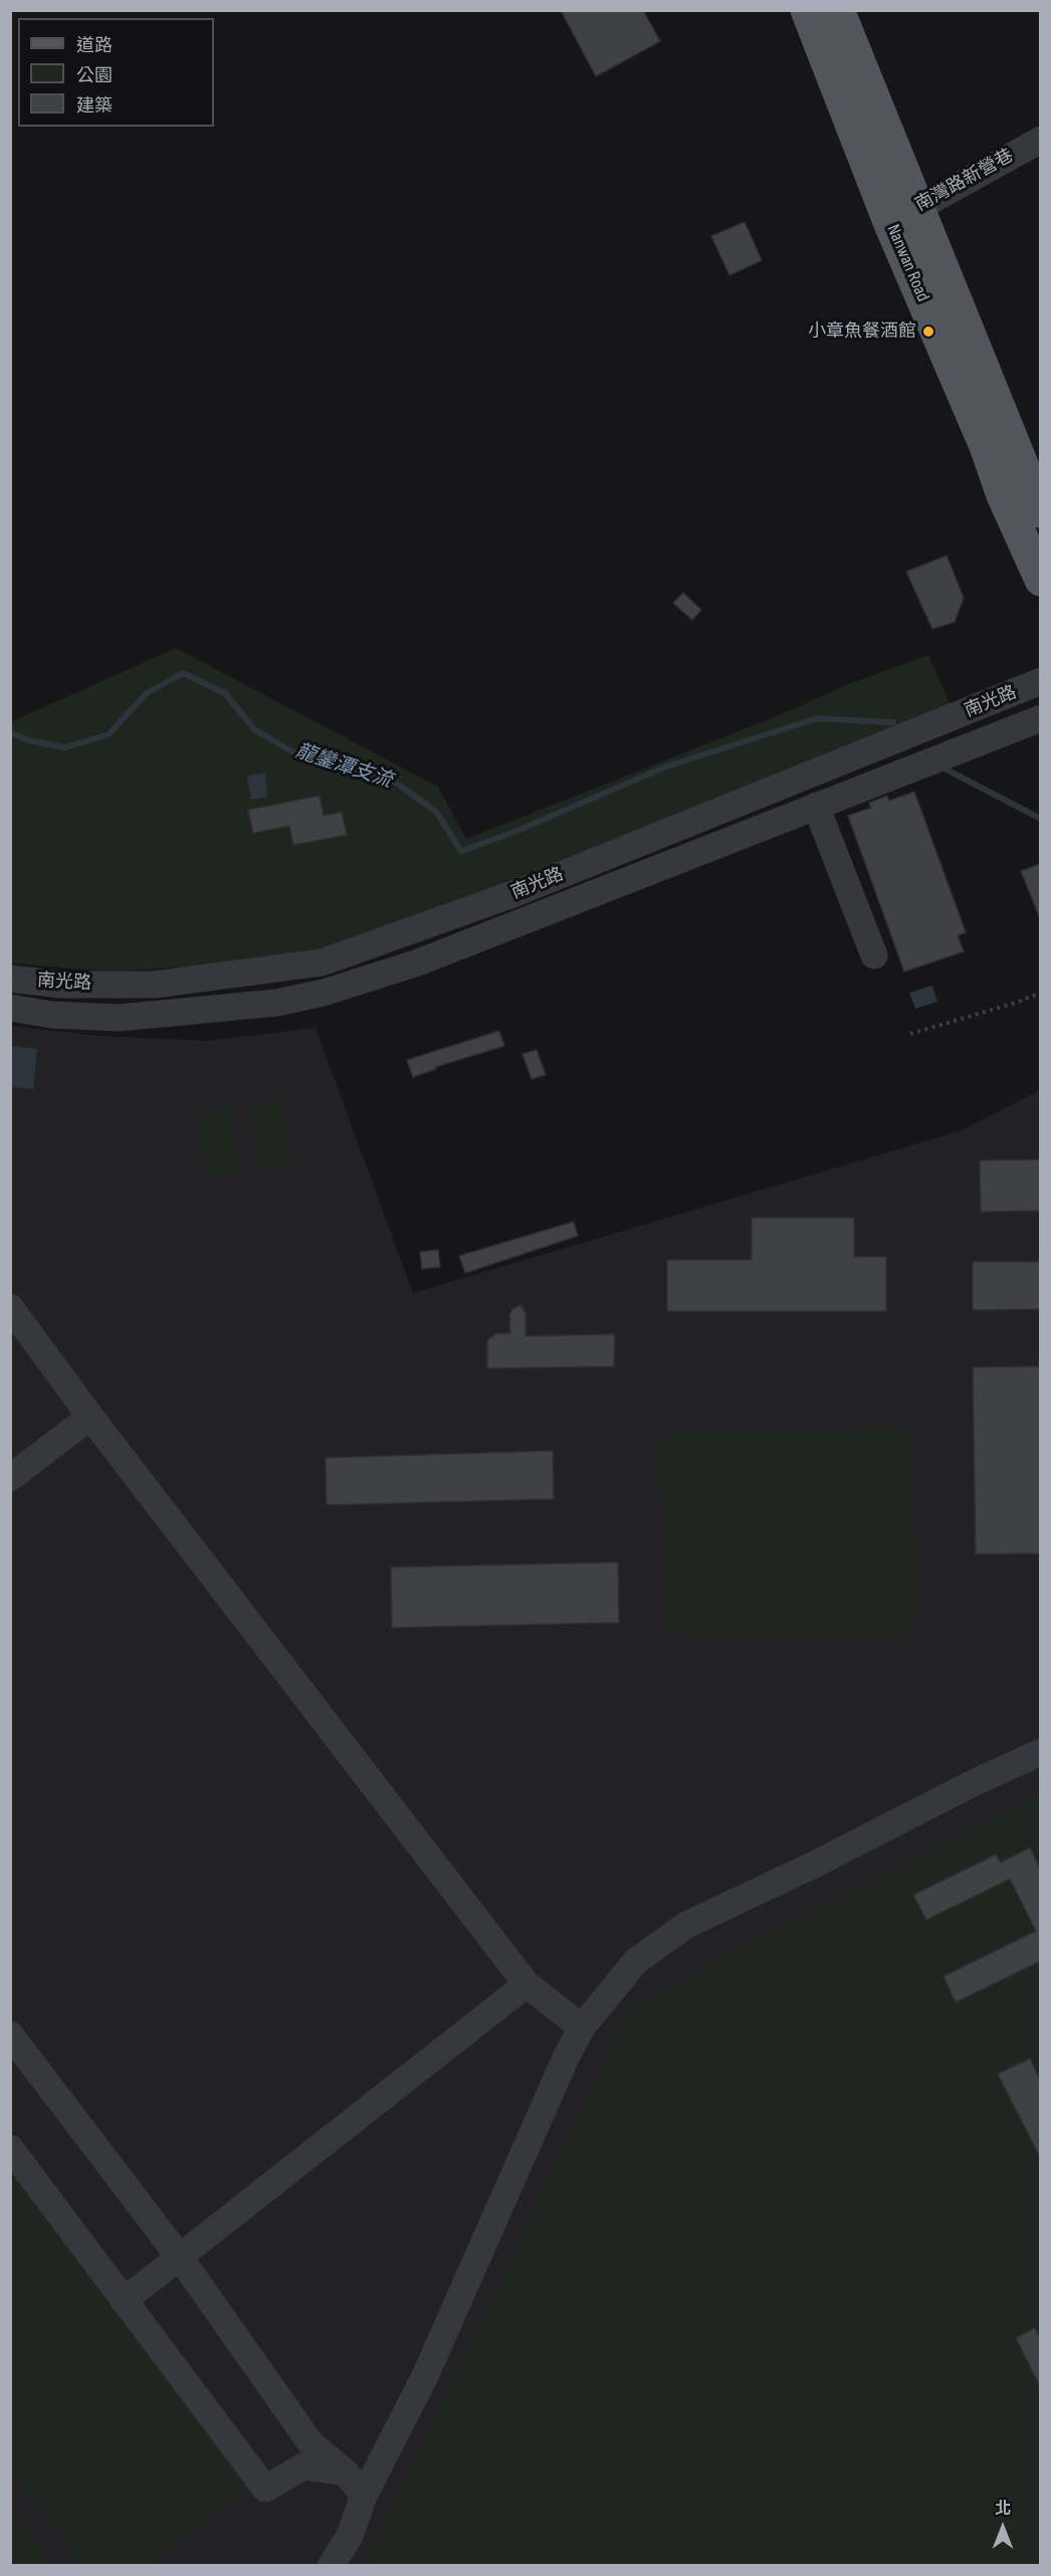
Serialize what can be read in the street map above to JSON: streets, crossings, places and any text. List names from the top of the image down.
{
  "streets": {
    "main road": ["Nanwan Road"],
    "street": ["南灣路新營巷", "南光路"]
  },
  "crossings": [
    ["南灣路新營巷", "Nanwan Road"]
  ],
  "water": ["龍鑾潭支流"],
  "places": ["小章魚餐酒館"],
  "legend": ["道路", "公園", "建築"],
  "north": "top"
}
